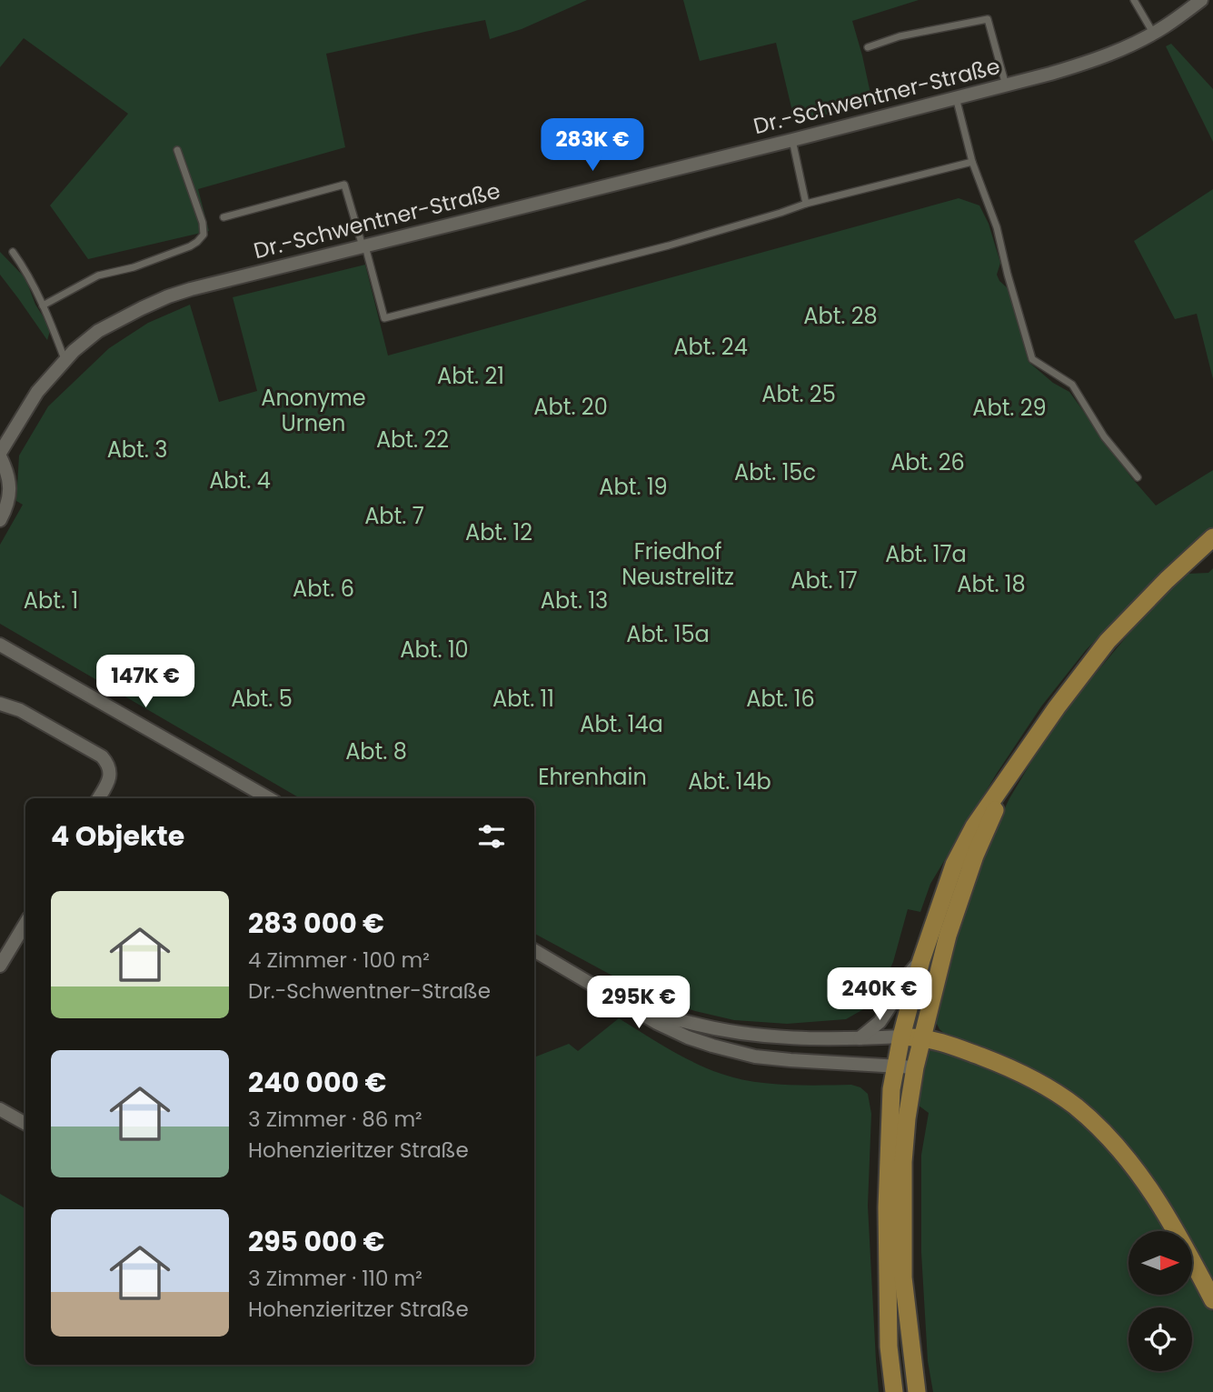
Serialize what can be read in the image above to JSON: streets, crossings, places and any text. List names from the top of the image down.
{
  "streets": {
    "street": ["Dr.-Schwentner-Straße"]
  },
  "parks": [
    "Abt. 28",
    "Abt. 24",
    "Abt. 21",
    "Abt. 25",
    "Anonyme Urnen",
    "Abt. 20",
    "Abt. 29",
    "Abt. 22",
    "Abt. 3",
    "Abt. 26",
    "Abt. 15c",
    "Abt. 4",
    "Abt. 19",
    "Abt. 7",
    "Abt. 12",
    "Friedhof Neustrelitz",
    "Abt. 17a",
    "Abt. 17",
    "Abt. 18",
    "Abt. 6",
    "Abt. 1",
    "Abt. 13",
    "Abt. 15a",
    "Abt. 10",
    "Abt. 5",
    "Abt. 11",
    "Abt. 16",
    "Abt. 14a",
    "Abt. 8",
    "Ehrenhain",
    "Abt. 14b"
  ],
  "north": "right",
  "page": {
    "price": [
      "283K €",
      "147K €",
      "240K €",
      "295K €"
    ],
    "heading": "4 Objekte",
    "list": [
      {
        "name": "283 000 €",
        "note": "4 Zimmer · 100 m² · Dr.-Schwentner-Straße"
      },
      {
        "name": "240 000 €",
        "note": "3 Zimmer · 86 m² · Hohenzieritzer Straße"
      },
      {
        "name": "295 000 €",
        "note": "3 Zimmer · 110 m² · Hohenzieritzer Straße"
      }
    ]
  }
}
